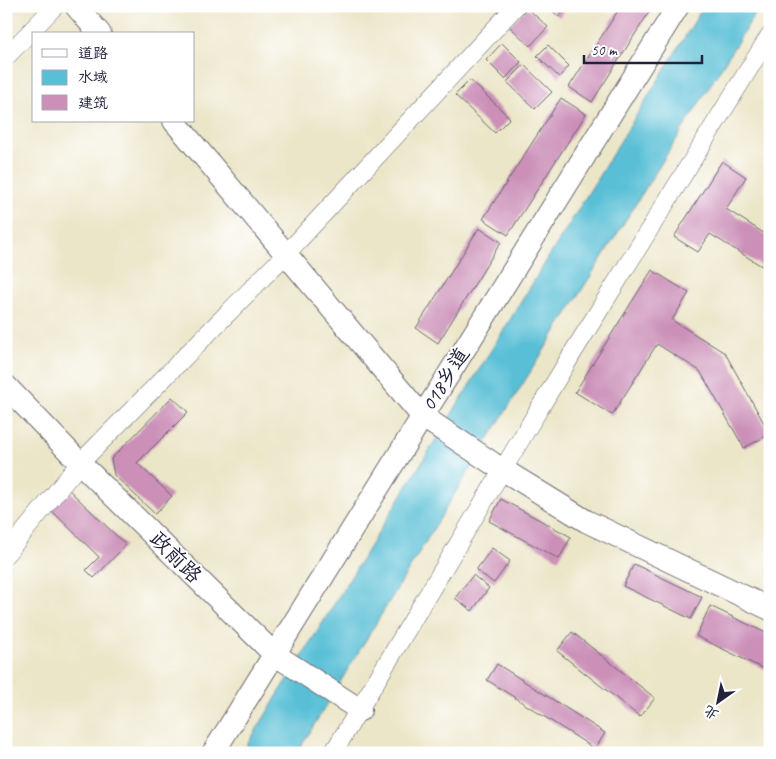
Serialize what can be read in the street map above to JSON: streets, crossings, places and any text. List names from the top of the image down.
{
  "streets": {
    "street": ["018乡道", "政前路"]
  },
  "crossings": [
    ["018乡道", "政前路"]
  ],
  "legend": ["道路", "水域", "建筑"],
  "scale_bar": "50 m",
  "north": "bottom left"
}
